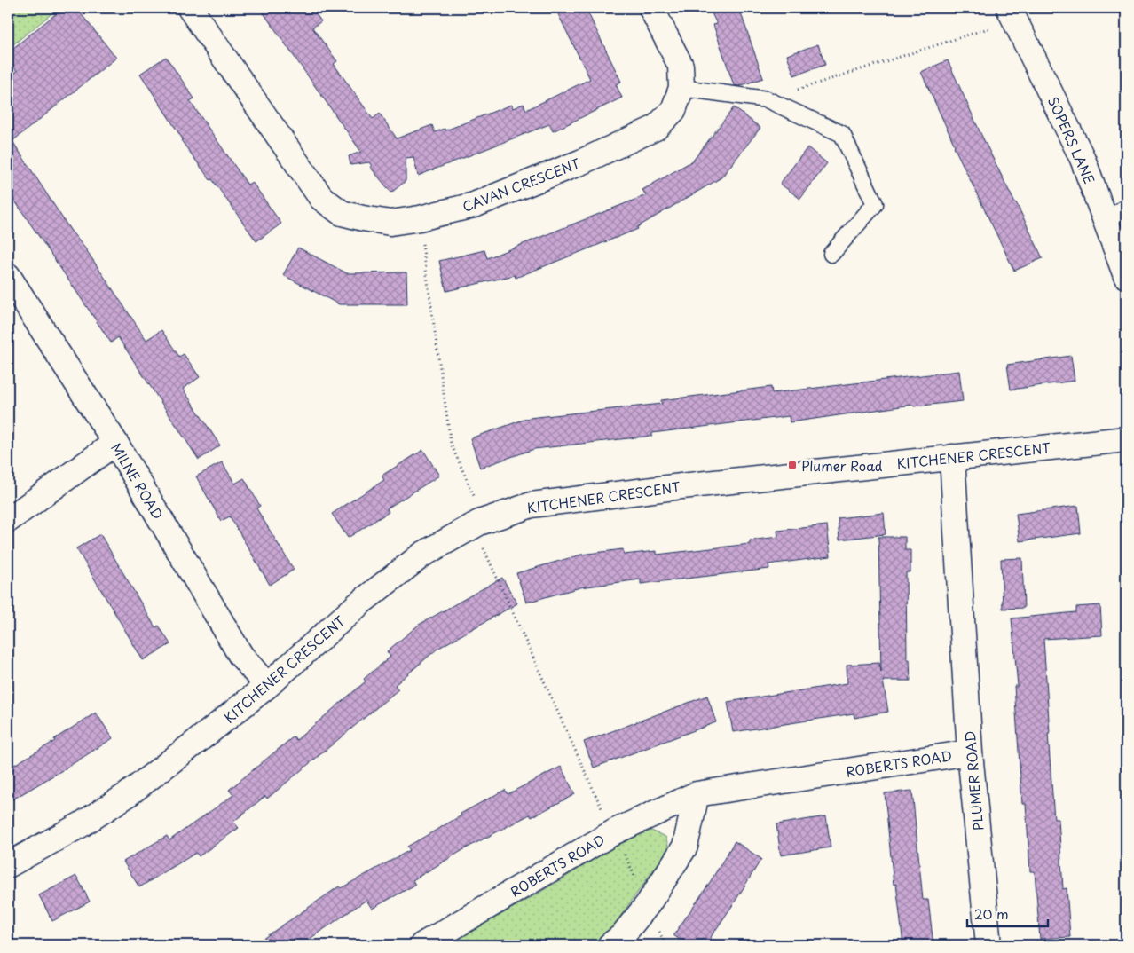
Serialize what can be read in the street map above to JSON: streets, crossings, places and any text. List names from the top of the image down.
{
  "streets": {
    "street": [
      "SOPERS LANE",
      "CAVAN CRESCENT",
      "KITCHENER CRESCENT",
      "MILNE ROAD",
      "ROBERTS ROAD",
      "PLUMER ROAD"
    ]
  },
  "crossings": [
    ["KITCHENER CRESCENT", "MILNE ROAD"],
    ["KITCHENER CRESCENT", "PLUMER ROAD"],
    ["ROBERTS ROAD", "PLUMER ROAD"]
  ],
  "places": {
    "transit": ["Plumer Road"]
  },
  "scale_bar": "20 m"
}
